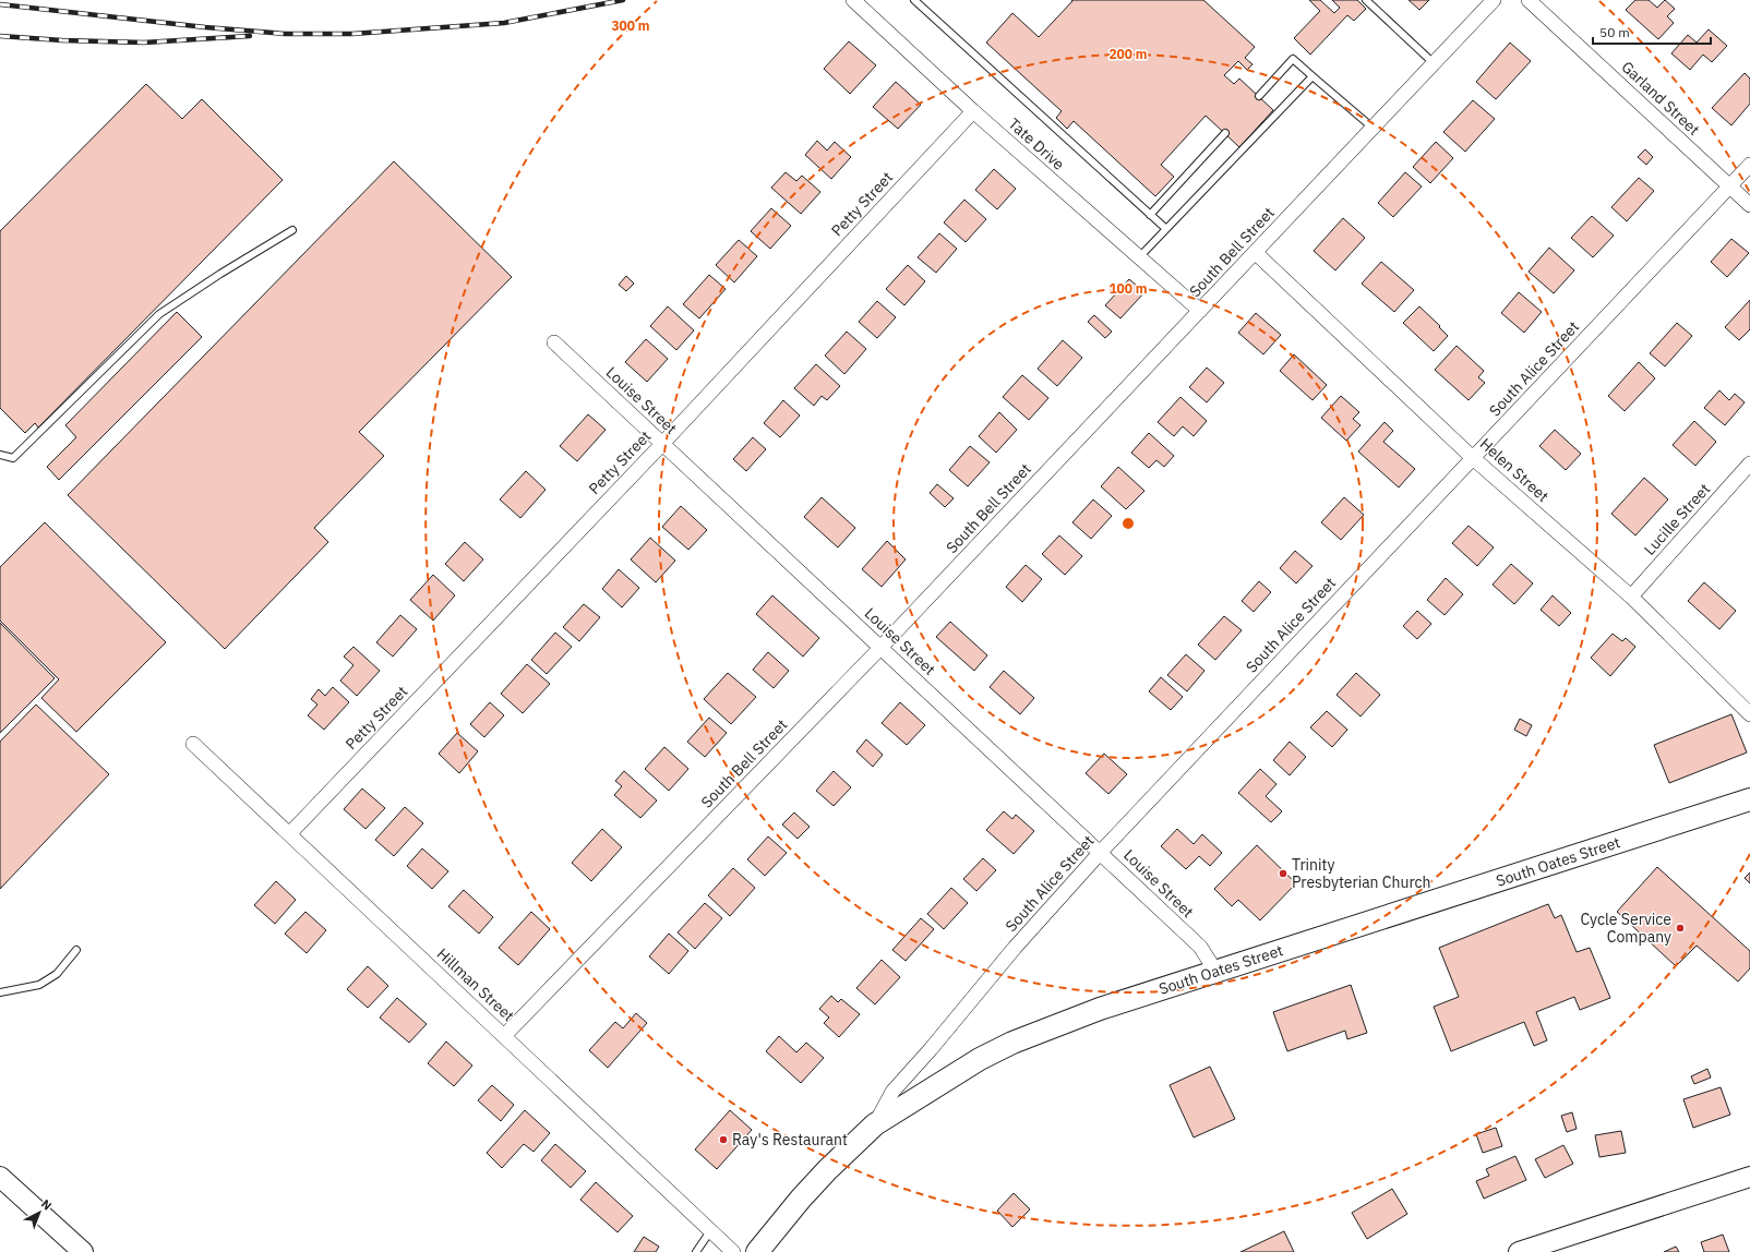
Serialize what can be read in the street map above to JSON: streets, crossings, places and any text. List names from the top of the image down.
{
  "streets": {
    "main road": ["South Oates Street"],
    "street": [
      "Garland Street",
      "Tate Drive",
      "Petty Street",
      "South Bell Street",
      "South Alice Street",
      "Louise Street",
      "Helen Street",
      "Lucille Street",
      "Hillman Street"
    ]
  },
  "crossings": [
    ["Garland Street", "South Alice Street"],
    ["Tate Drive", "Petty Street"],
    ["Tate Drive", "South Bell Street"],
    ["Petty Street", "Louise Street"],
    ["Petty Street", "Hillman Street"],
    ["South Bell Street", "Louise Street"],
    ["South Bell Street", "Helen Street"],
    ["South Bell Street", "Hillman Street"],
    ["South Alice Street", "Louise Street"],
    ["South Alice Street", "Helen Street"],
    ["South Alice Street", "South Oates Street"],
    ["Louise Street", "South Oates Street"],
    ["Helen Street", "Lucille Street"]
  ],
  "places": ["Trinity Presbyterian Church", "Cycle Service Company", "Ray's Restaurant"],
  "scale_bar": "50 m",
  "north": "top right",
  "rings": ["300 m", "200 m", "100 m"]
}
